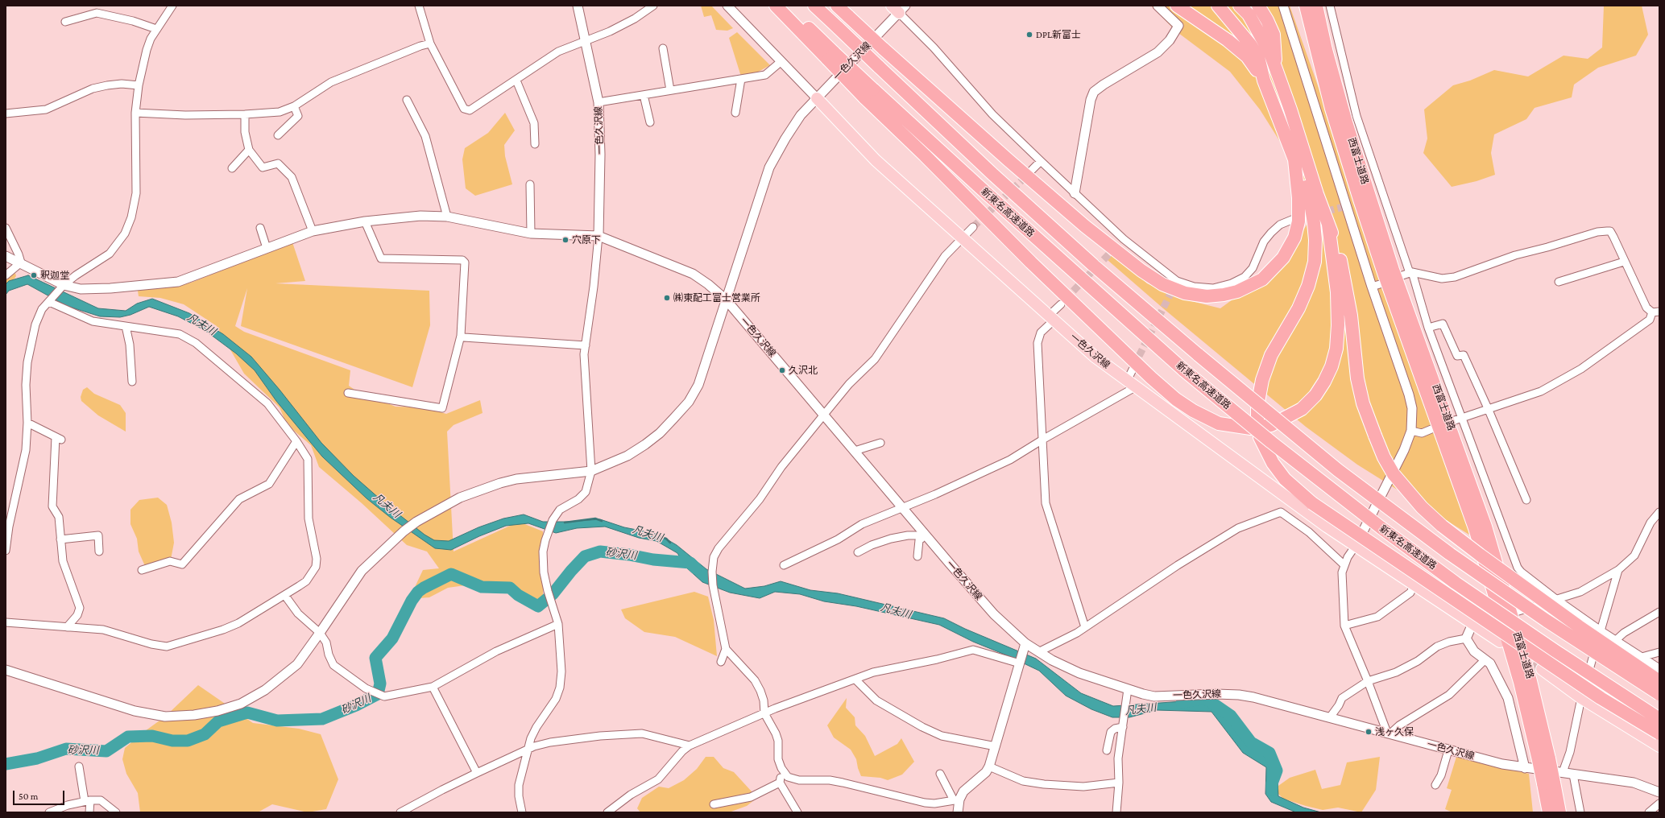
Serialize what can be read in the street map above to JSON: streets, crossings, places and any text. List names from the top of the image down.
{
  "streets": {
    "highway": ["西富士道路", "新東名高速道路"],
    "main road": ["一色久沢線"]
  },
  "water": ["凡夫川", "砂沢川"],
  "places": [
    "DPL新富士",
    "穴原下",
    "釈迦堂",
    "㈱東配工富士営業所",
    "久沢北",
    "浅ヶ久保"
  ],
  "scale_bar": "50 m"
}
